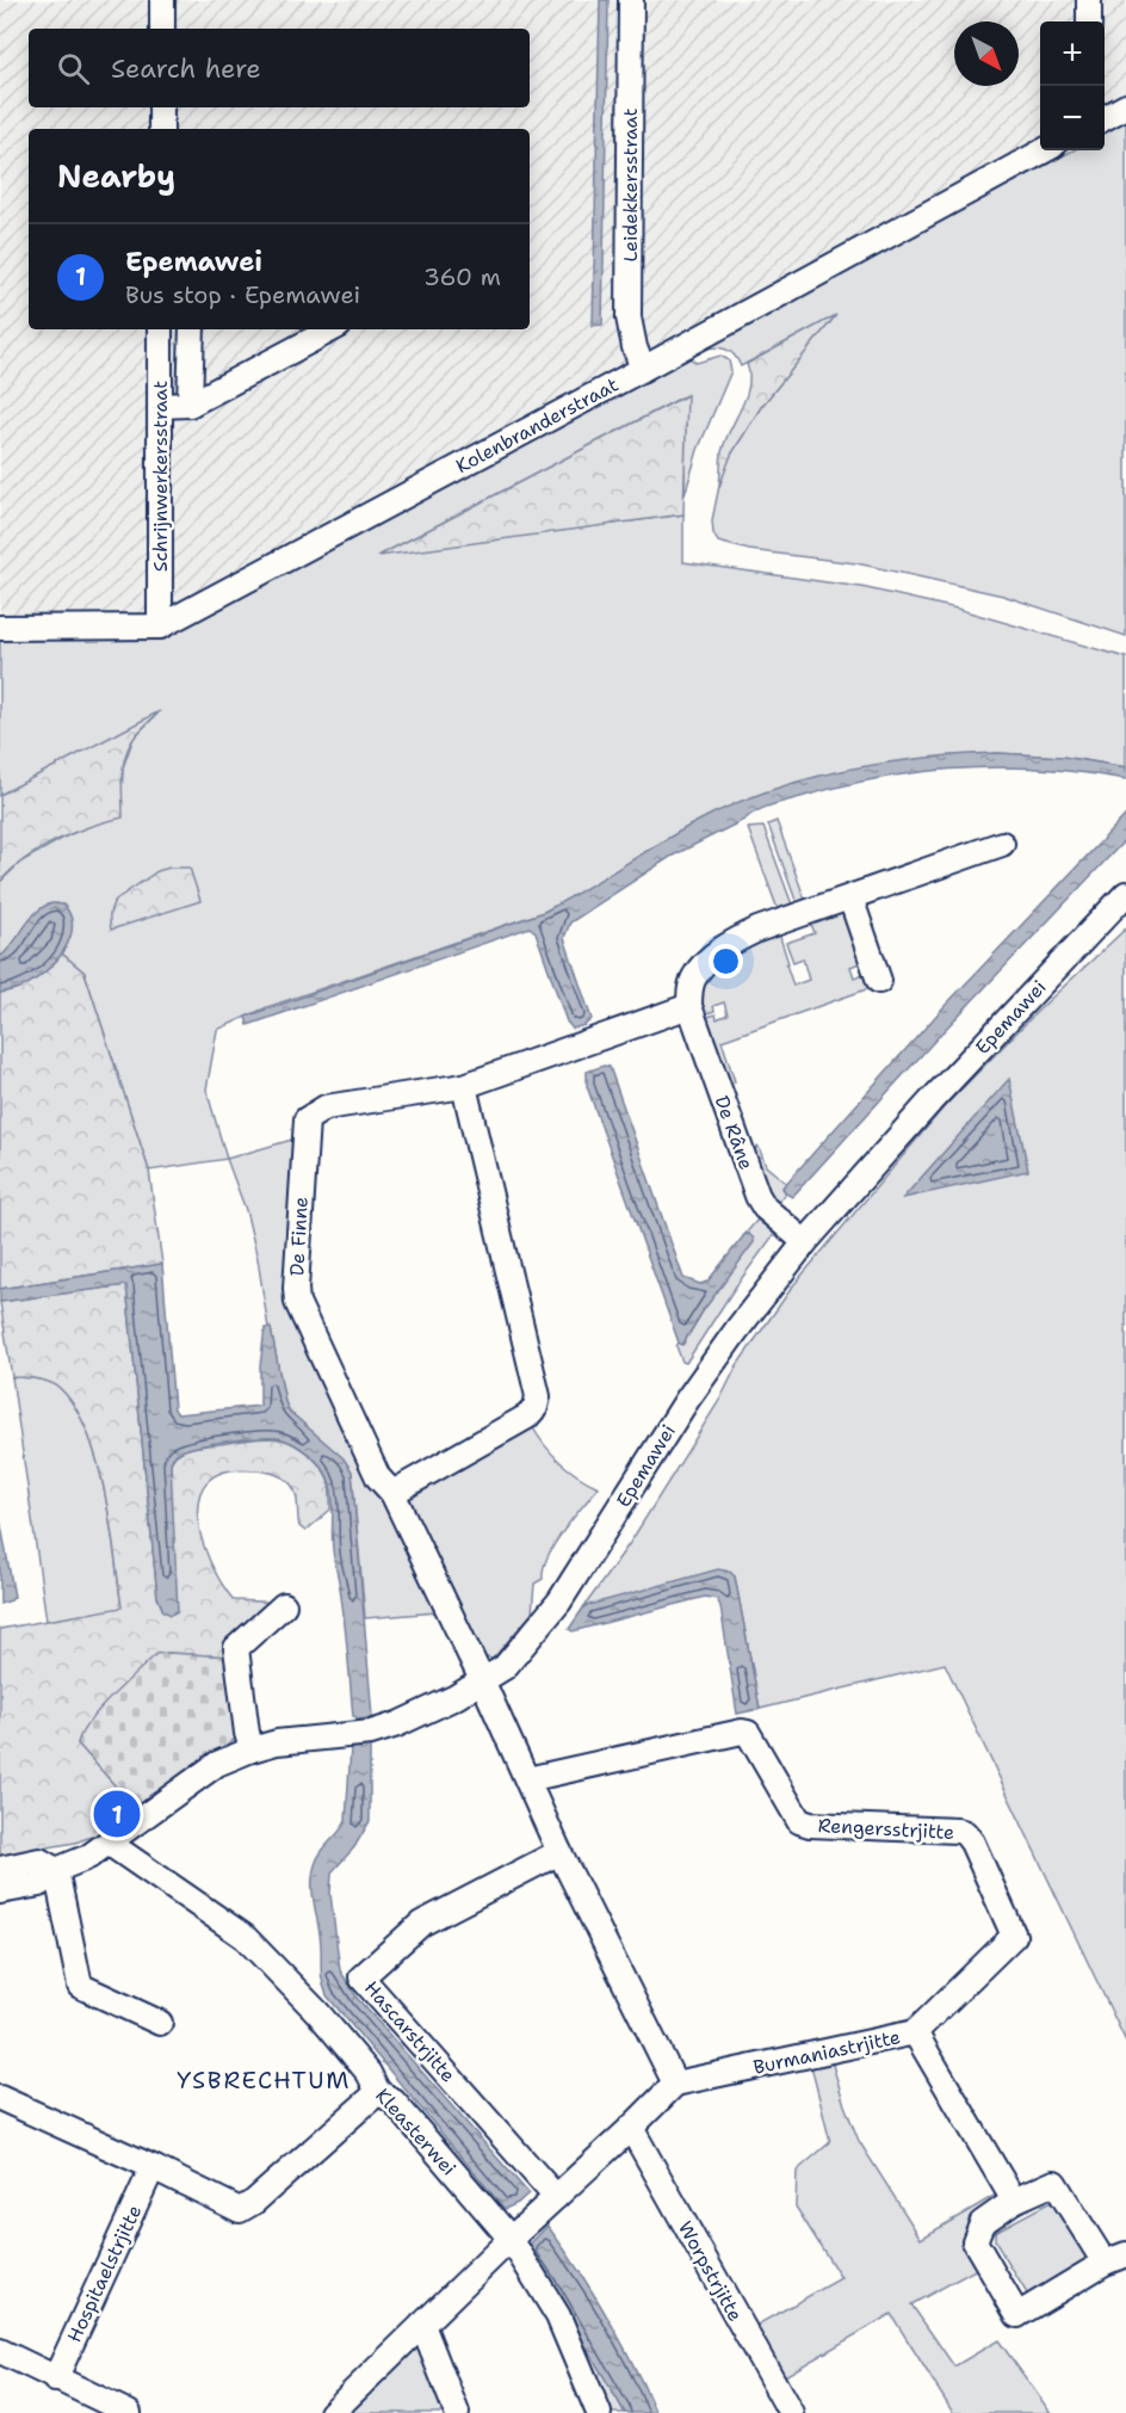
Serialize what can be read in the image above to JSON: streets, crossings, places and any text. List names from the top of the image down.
{
  "streets": {
    "street": [
      "Leidekkersstraat",
      "Kolenbranderstraat",
      "Schrijnwerkersstraat",
      "Epemawei",
      "De Râne",
      "De Finne",
      "Rengersstrjitte",
      "Hascarstrjitte",
      "Burmaniastrjitte",
      "Kleasterwei",
      "Worpstrjitte",
      "Hospitaelstrjitte"
    ]
  },
  "crossings": [
    ["Leidekkersstraat", "Kolenbranderstraat"],
    ["Kolenbranderstraat", "Schrijnwerkersstraat"],
    ["Epemawei", "De Râne"],
    ["Epemawei", "De Finne"],
    ["Epemawei", "Kleasterwei"],
    ["De Râne", "De Finne"],
    ["Rengersstrjitte", "Burmaniastrjitte"]
  ],
  "districts": ["YSBRECHTUM"],
  "north": "bottom right",
  "page": {
    "map_buttons": ["+", "−"],
    "search": "Search here",
    "heading": "Nearby",
    "list": [
      {
        "mark": "1",
        "name": "Epemawei",
        "note": "Bus stop · Epemawei",
        "value": "360 m"
      }
    ],
    "pins": "1"
  }
}
